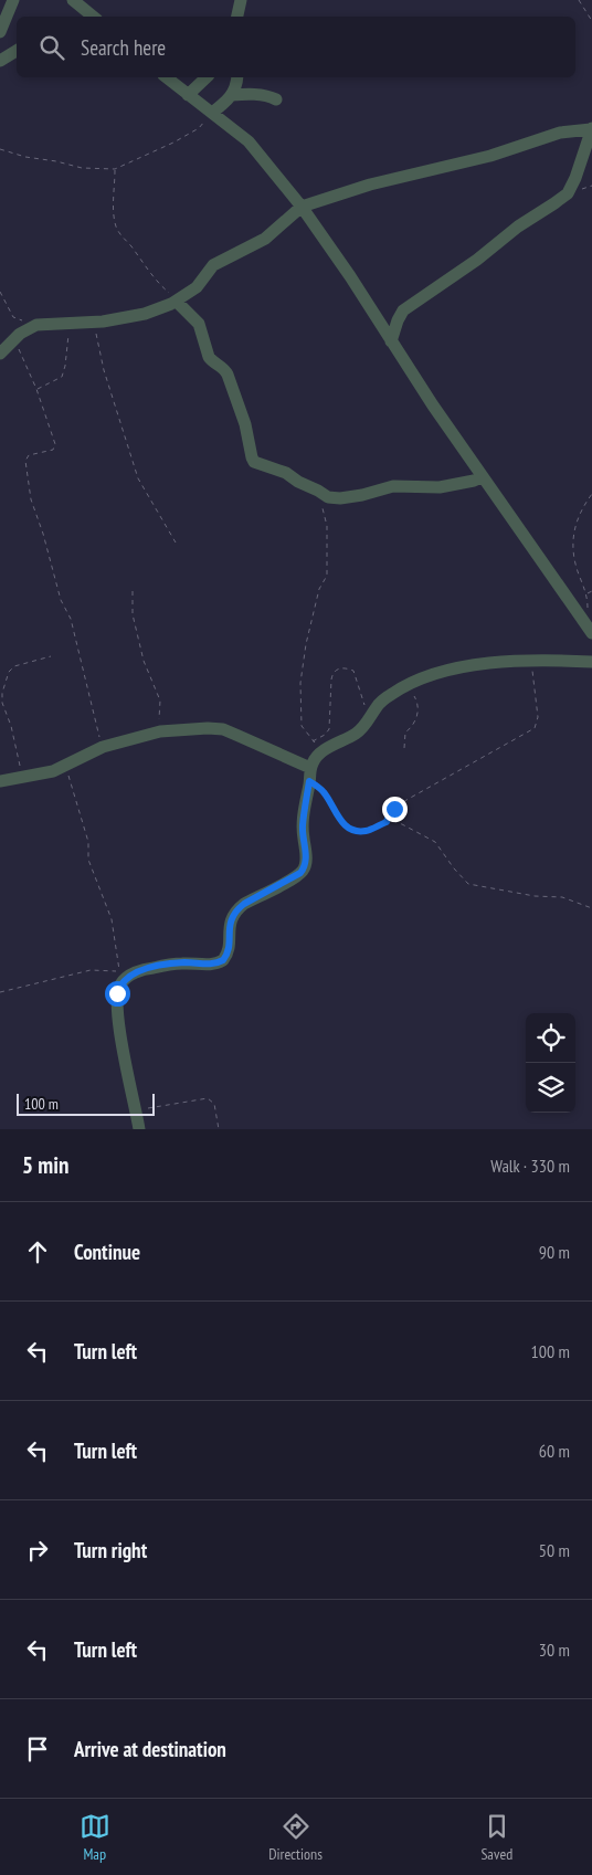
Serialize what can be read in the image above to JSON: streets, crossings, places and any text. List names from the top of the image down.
{
  "scale_bar": "100 m",
  "page": {
    "search": "Search here",
    "scale": "100 m",
    "heading": ["5 min", "Walk · 330 m"],
    "list": [
      ["Continue", "90 m"],
      ["Turn left", "100 m"],
      ["Turn left", "60 m"],
      ["Turn right", "50 m"],
      ["Turn left", "30 m"],
      "Arrive at destination"
    ],
    "nav": ["Map", "Directions", "Saved"]
  }
}
